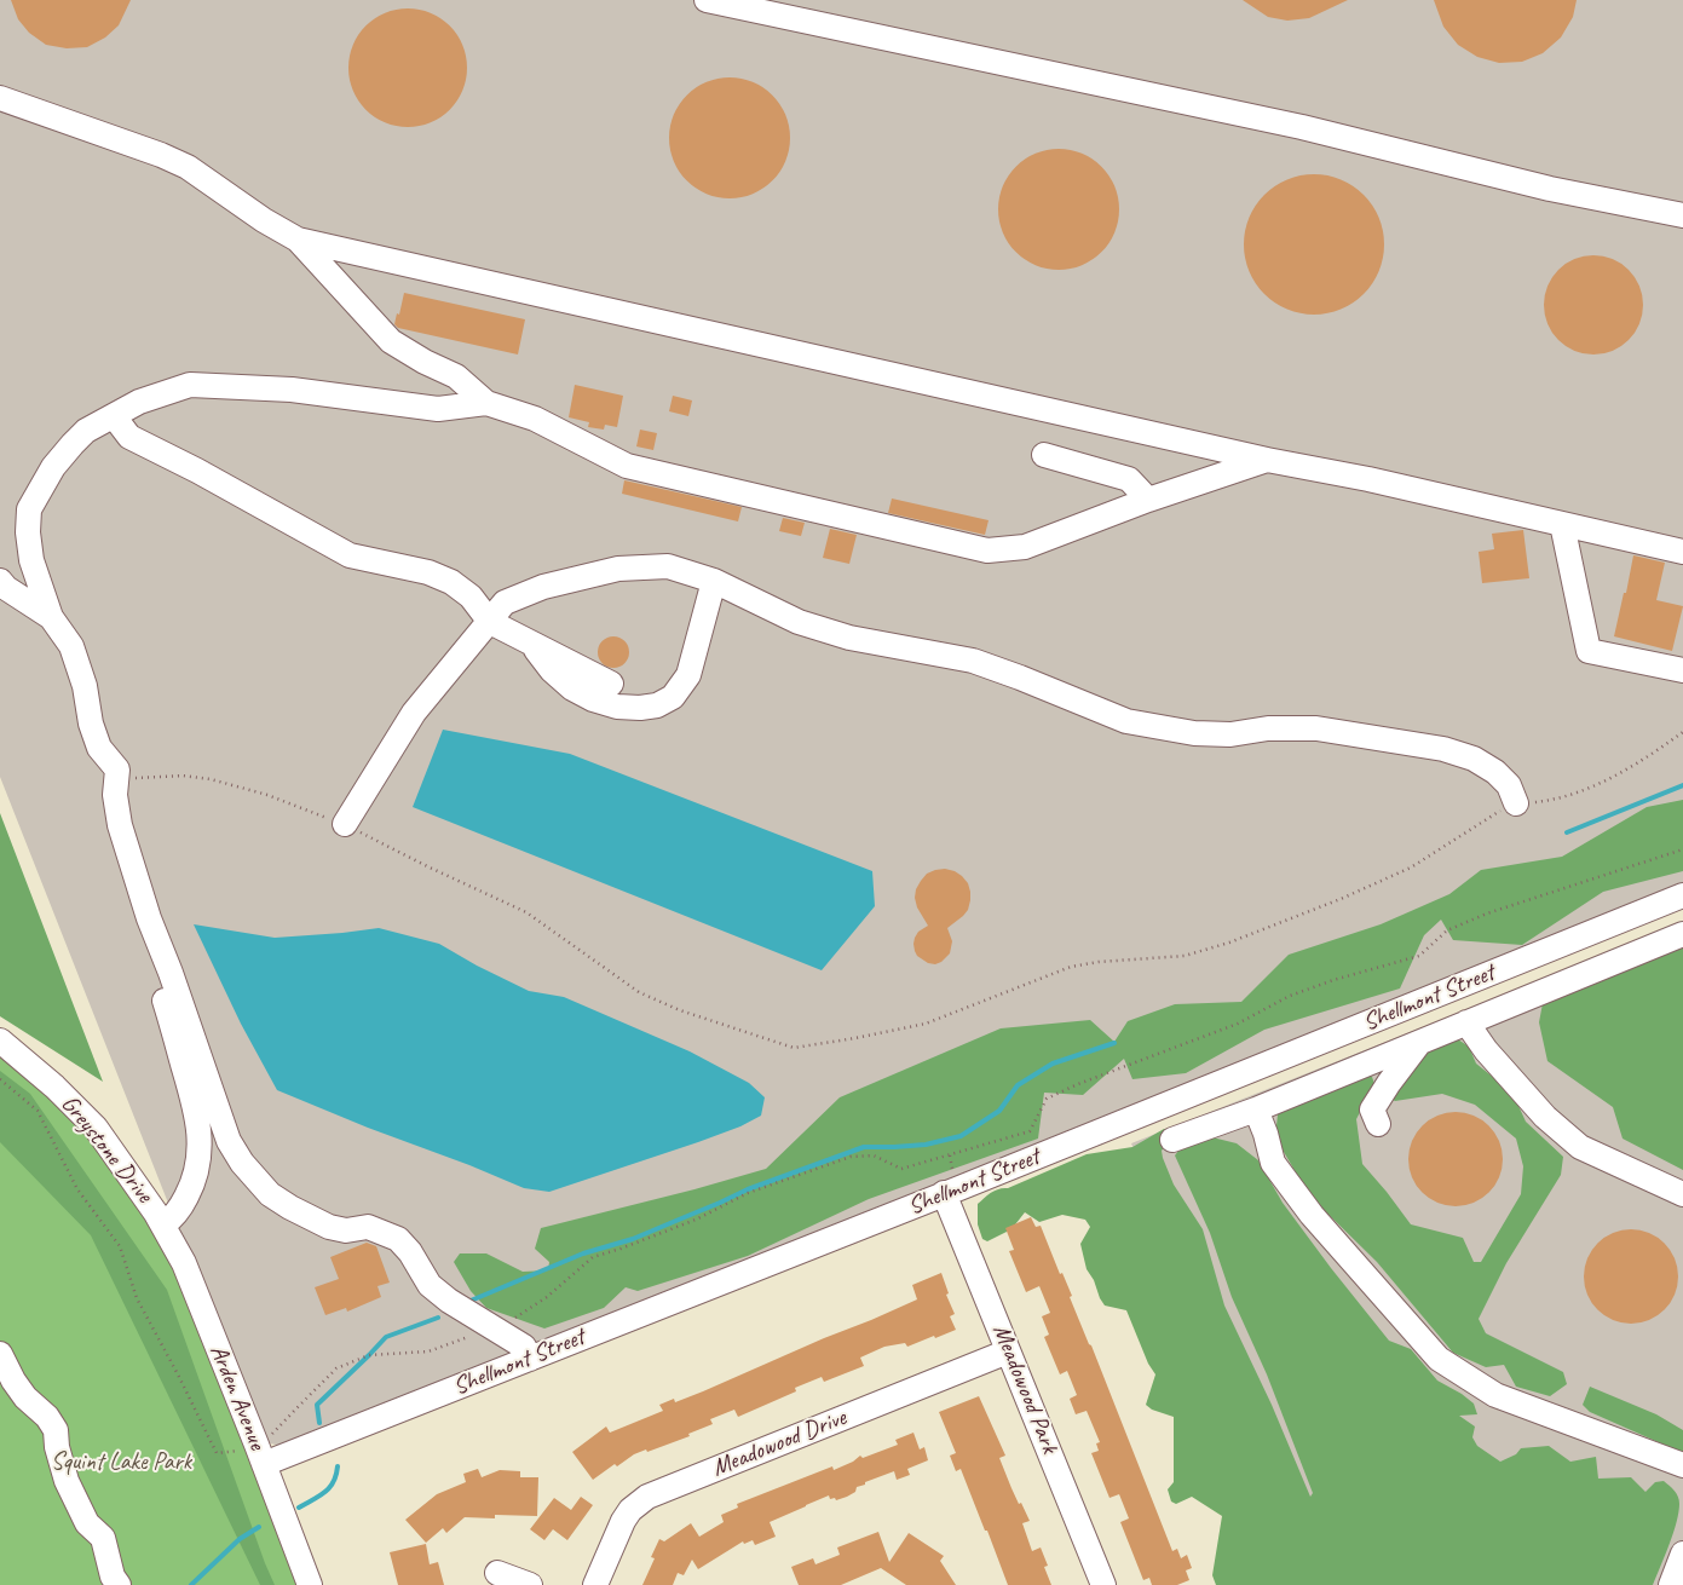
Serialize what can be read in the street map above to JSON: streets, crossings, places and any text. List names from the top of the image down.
{
  "streets": {
    "street": [
      "Shellmont Street",
      "Greystone Drive",
      "Meadowood Park",
      "Arden Avenue",
      "Meadowood Drive"
    ]
  },
  "crossings": [
    ["Shellmont Street", "Meadowood Park"],
    ["Shellmont Street", "Arden Avenue"],
    ["Greystone Drive", "Arden Avenue"],
    ["Meadowood Park", "Meadowood Drive"]
  ],
  "parks": ["Squint Lake Park"]
}
